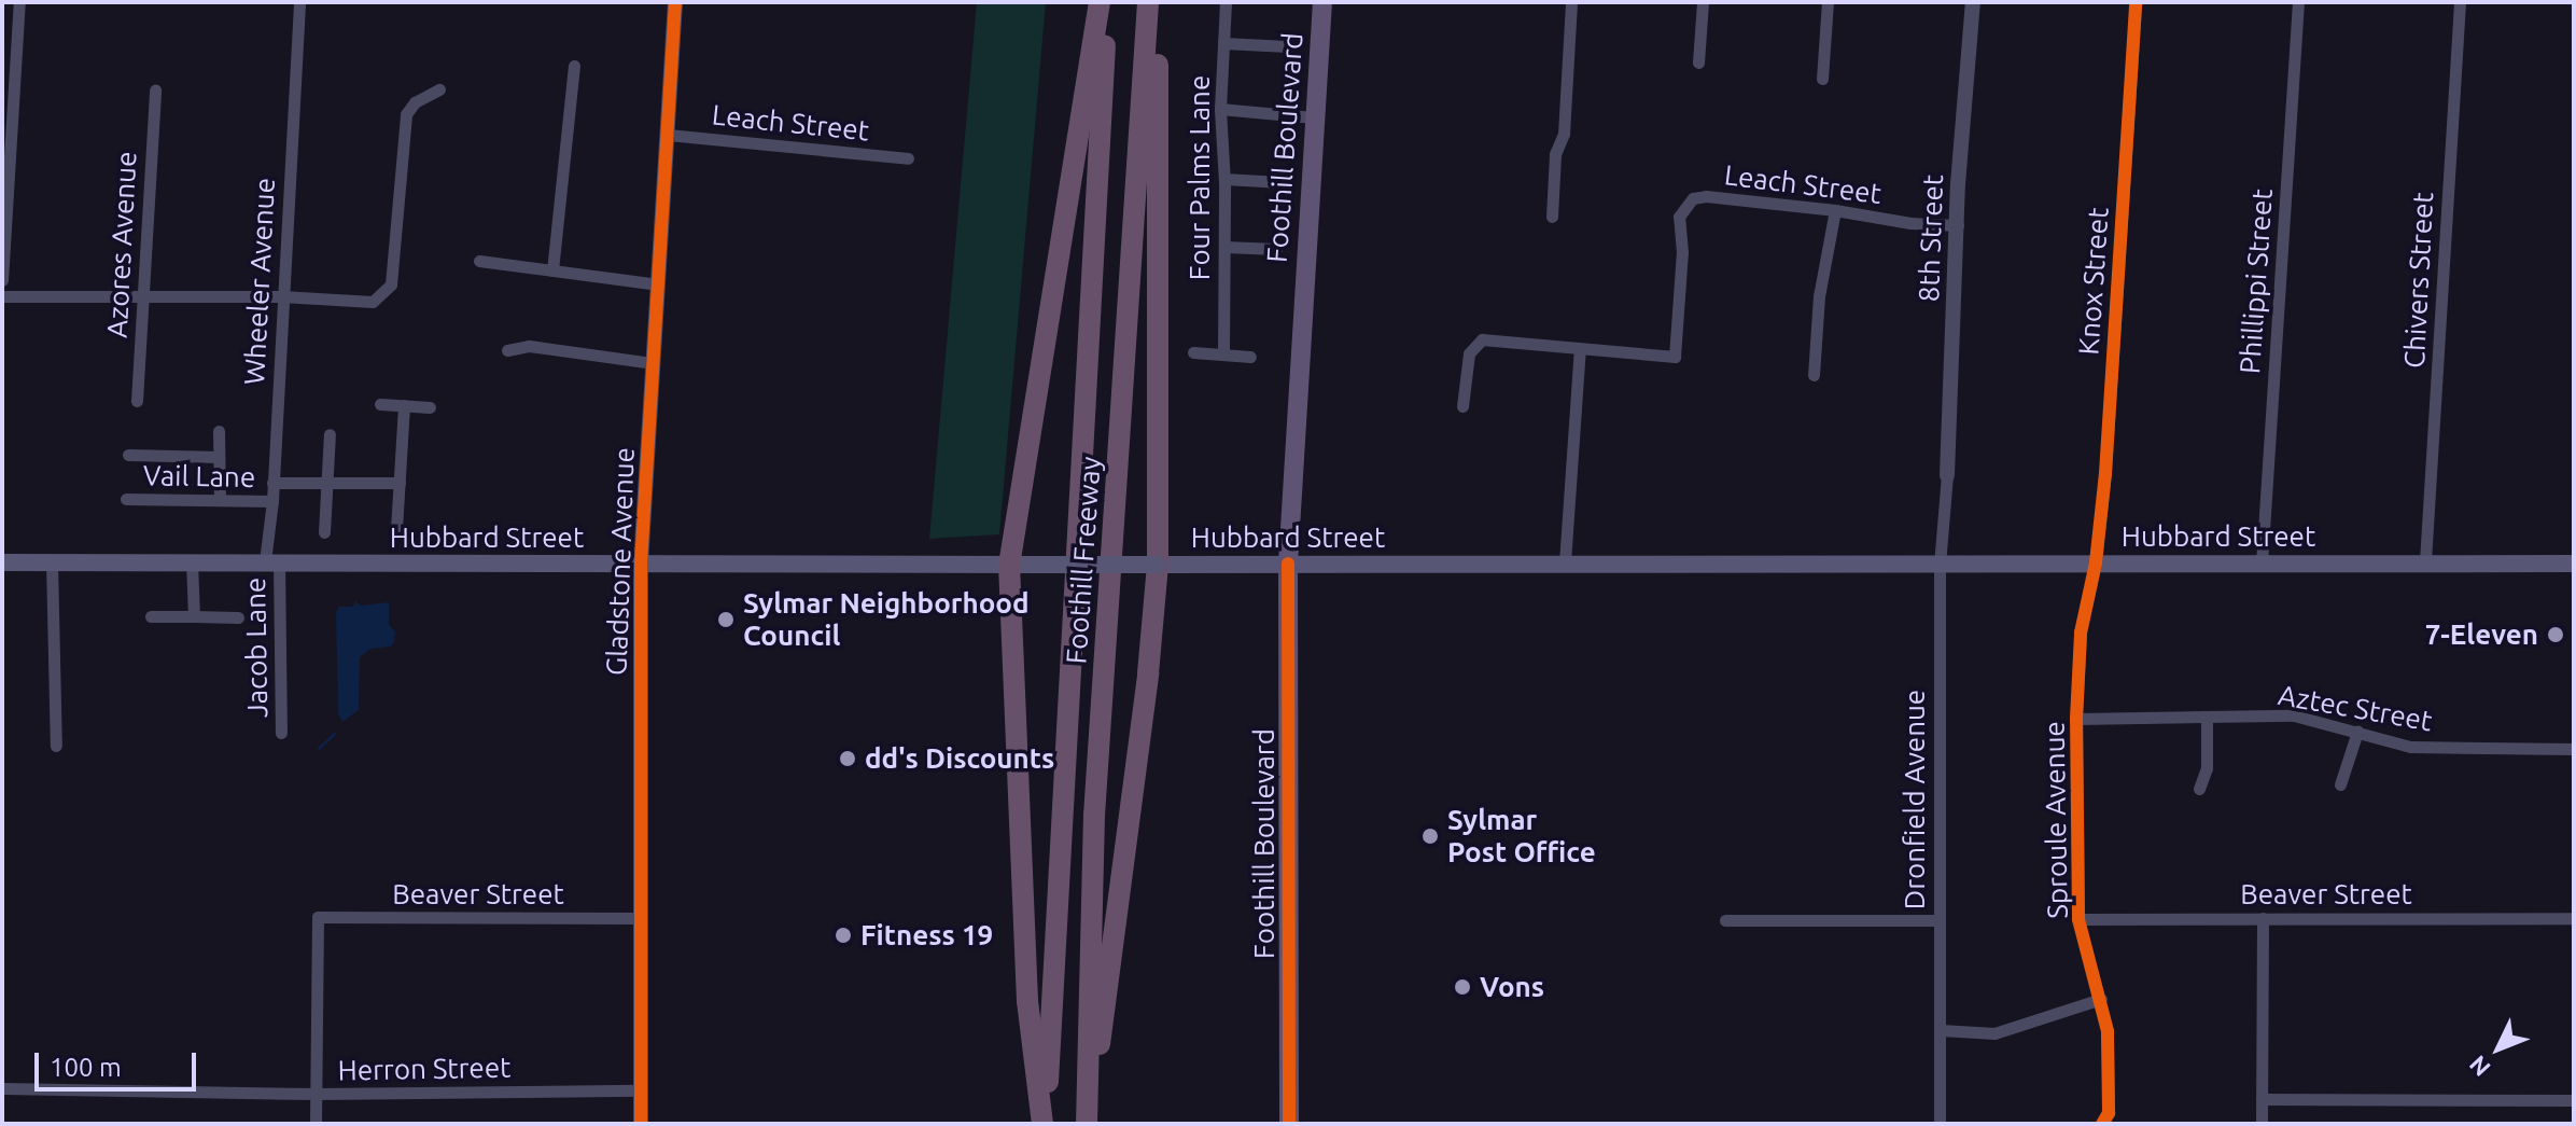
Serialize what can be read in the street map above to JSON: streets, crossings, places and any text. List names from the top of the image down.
{
  "streets": {
    "highway": ["Foothill Freeway"],
    "main road": ["Foothill Boulevard", "Hubbard Street"],
    "street": [
      "Leach Street",
      "Four Palms Lane",
      "8th Street",
      "Azores Avenue",
      "Chivers Street",
      "Wheeler Avenue",
      "Knox Street",
      "Phillippi Street",
      "Vail Lane",
      "Gladstone Avenue",
      "Jacob Lane",
      "Aztec Street",
      "Dronfield Avenue",
      "Sproule Avenue",
      "Beaver Street",
      "Herron Street"
    ]
  },
  "crossings": [
    ["Leach Street", "8th Street"],
    ["Leach Street", "Gladstone Avenue"],
    ["Foothill Boulevard", "Hubbard Street"],
    ["8th Street", "Dronfield Avenue"],
    ["Chivers Street", "Hubbard Street"],
    ["Wheeler Avenue", "Vail Lane"],
    ["Wheeler Avenue", "Hubbard Street"],
    ["Wheeler Avenue", "Jacob Lane"],
    ["Knox Street", "Hubbard Street"],
    ["Knox Street", "Sproule Avenue"],
    ["Phillippi Street", "Hubbard Street"],
    ["Hubbard Street", "Gladstone Avenue"],
    ["Hubbard Street", "Jacob Lane"],
    ["Hubbard Street", "Dronfield Avenue"],
    ["Hubbard Street", "Sproule Avenue"],
    ["Gladstone Avenue", "Beaver Street"],
    ["Gladstone Avenue", "Herron Street"],
    ["Aztec Street", "Sproule Avenue"],
    ["Sproule Avenue", "Beaver Street"],
    ["Beaver Street", "Herron Street"]
  ],
  "places": [
    "Sylmar Neighborhood Council",
    "7-Eleven",
    "dd's Discounts",
    "Sylmar Post Office",
    "Fitness 19",
    "Vons"
  ],
  "scale_bar": "100 m",
  "north": "bottom left"
}
